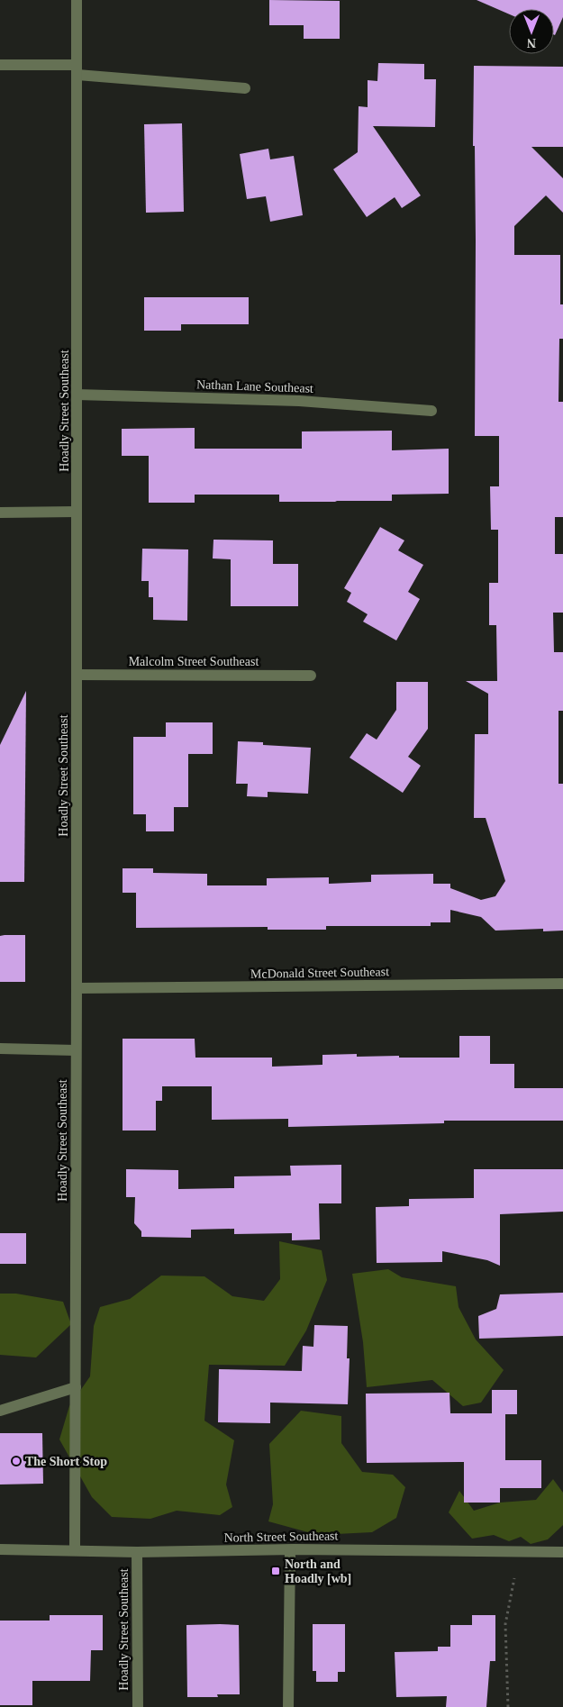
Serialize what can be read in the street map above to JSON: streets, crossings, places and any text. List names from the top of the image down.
{
  "streets": {
    "street": [
      "Nathan Lane Southeast",
      "Hoadly Street Southeast",
      "Malcolm Street Southeast",
      "McDonald Street Southeast",
      "North Street Southeast"
    ]
  },
  "crossings": [
    ["Nathan Lane Southeast", "Hoadly Street Southeast"],
    ["Hoadly Street Southeast", "Malcolm Street Southeast"],
    ["Hoadly Street Southeast", "McDonald Street Southeast"],
    ["Hoadly Street Southeast", "North Street Southeast"]
  ],
  "places": {
    "other": ["The Short Stop"],
    "transit": ["North and Hoadly [wb]"]
  },
  "north": "bottom"
}
